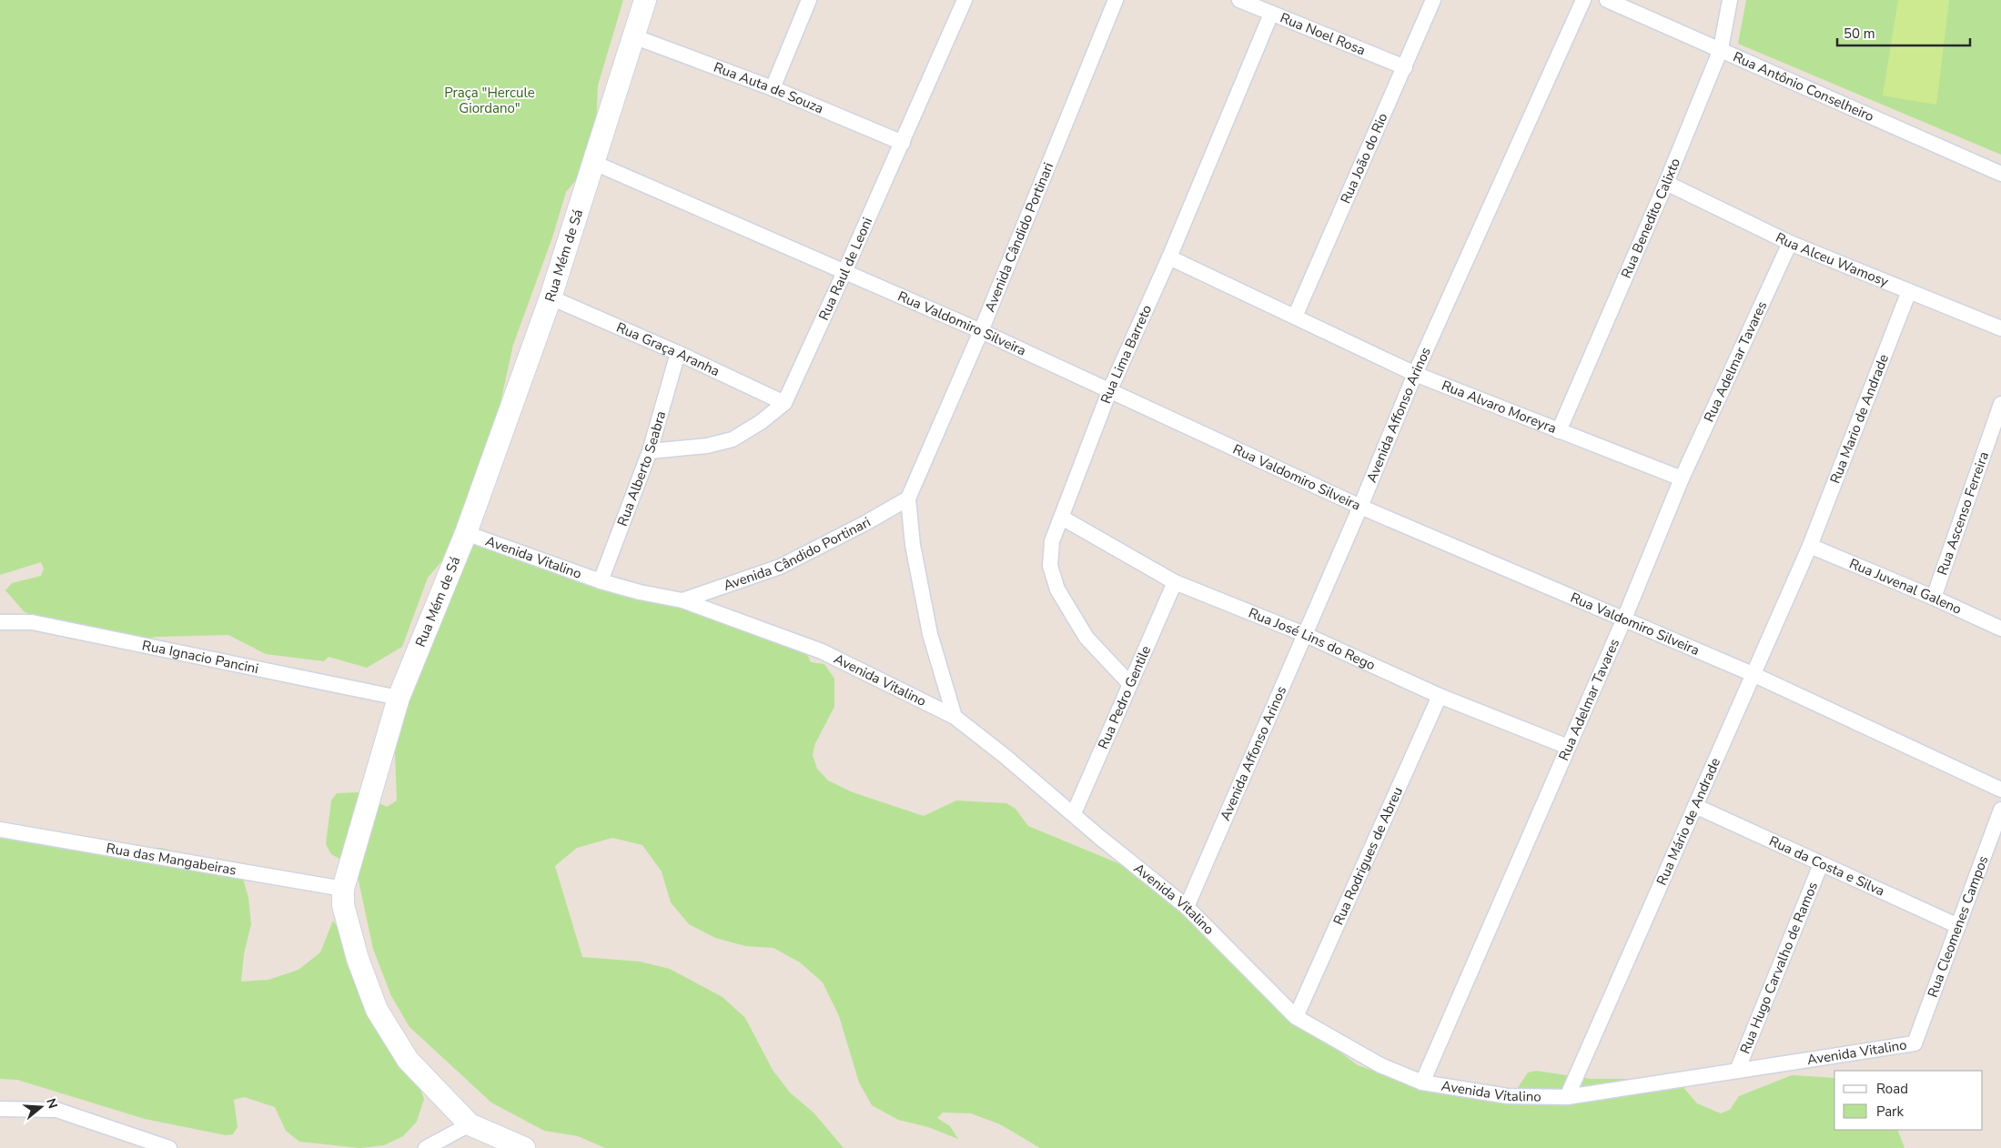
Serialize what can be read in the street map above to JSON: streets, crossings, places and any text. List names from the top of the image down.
{
  "streets": {
    "street": [
      "Rua Noel Rosa",
      "Rua Antônio Conselheiro",
      "Rua Auta de Souza",
      "Rua João do Rio",
      "Rua Benedito Calixto",
      "Avenida Cândido Portinari",
      "Rua Mém de Sá",
      "Rua Alceu Wamosy",
      "Rua Raul de Leoni",
      "Rua Valdomiro Silveira",
      "Rua Graça Aranha",
      "Rua Lima Barreto",
      "Rua Adelmar Tavares",
      "Rua Alvaro Moreyra",
      "Avenida Affonso Arinos",
      "Rua Mario de Andrade",
      "Rua Alberto Seabra",
      "Rua Ascenso Ferreira",
      "Avenida Vitalino",
      "Rua Juvenal Galeno",
      "Rua José Lins do Rego",
      "Rua Ignacio Pancini",
      "Rua Pedro Gentile",
      "Rua Mário de Andrade",
      "Rua Rodrigues de Abreu",
      "Rua das Mangabeiras",
      "Rua da Costa e Silva",
      "Rua Cleomenes Campos",
      "Rua Hugo Carvalho de Ramos"
    ]
  },
  "crossings": [
    ["Rua Noel Rosa", "Rua João do Rio"],
    ["Rua Noel Rosa", "Rua Lima Barreto"],
    ["Rua Antônio Conselheiro", "Rua Benedito Calixto"],
    ["Rua Auta de Souza", "Rua Mém de Sá"],
    ["Rua Auta de Souza", "Rua Raul de Leoni"],
    ["Rua João do Rio", "Rua Alvaro Moreyra"],
    ["Rua Benedito Calixto", "Rua Alceu Wamosy"],
    ["Rua Benedito Calixto", "Rua Alvaro Moreyra"],
    ["Avenida Cândido Portinari", "Rua Valdomiro Silveira"],
    ["Avenida Cândido Portinari", "Avenida Vitalino"],
    ["Rua Mém de Sá", "Rua Valdomiro Silveira"],
    ["Rua Mém de Sá", "Rua Graça Aranha"],
    ["Rua Mém de Sá", "Avenida Vitalino"],
    ["Rua Mém de Sá", "Rua Ignacio Pancini"],
    ["Rua Mém de Sá", "Rua das Mangabeiras"],
    ["Rua Alceu Wamosy", "Rua Adelmar Tavares"],
    ["Rua Alceu Wamosy", "Rua Mario de Andrade"],
    ["Rua Raul de Leoni", "Rua Valdomiro Silveira"],
    ["Rua Raul de Leoni", "Rua Graça Aranha"],
    ["Rua Raul de Leoni", "Rua Alberto Seabra"],
    ["Rua Valdomiro Silveira", "Rua Lima Barreto"],
    ["Rua Valdomiro Silveira", "Rua Adelmar Tavares"],
    ["Rua Valdomiro Silveira", "Avenida Affonso Arinos"],
    ["Rua Valdomiro Silveira", "Rua Mário de Andrade"],
    ["Rua Graça Aranha", "Rua Alberto Seabra"],
    ["Rua Lima Barreto", "Rua Alvaro Moreyra"],
    ["Rua Lima Barreto", "Rua José Lins do Rego"],
    ["Rua Lima Barreto", "Rua Pedro Gentile"],
    ["Rua Adelmar Tavares", "Rua Alvaro Moreyra"],
    ["Rua Adelmar Tavares", "Avenida Vitalino"],
    ["Rua Adelmar Tavares", "Rua José Lins do Rego"],
    ["Rua Alvaro Moreyra", "Avenida Affonso Arinos"],
    ["Avenida Affonso Arinos", "Avenida Vitalino"],
    ["Avenida Affonso Arinos", "Rua José Lins do Rego"],
    ["Rua Mario de Andrade", "Rua Juvenal Galeno"],
    ["Rua Mario de Andrade", "Rua Mário de Andrade"],
    ["Rua Alberto Seabra", "Avenida Vitalino"],
    ["Rua Ascenso Ferreira", "Rua Juvenal Galeno"],
    ["Avenida Vitalino", "Rua Pedro Gentile"],
    ["Avenida Vitalino", "Rua Mário de Andrade"],
    ["Avenida Vitalino", "Rua Rodrigues de Abreu"],
    ["Avenida Vitalino", "Rua Cleomenes Campos"],
    ["Avenida Vitalino", "Rua Hugo Carvalho de Ramos"],
    ["Rua Juvenal Galeno", "Rua Mário de Andrade"],
    ["Rua José Lins do Rego", "Rua Pedro Gentile"],
    ["Rua José Lins do Rego", "Rua Rodrigues de Abreu"],
    ["Rua Mário de Andrade", "Rua da Costa e Silva"],
    ["Rua da Costa e Silva", "Rua Cleomenes Campos"],
    ["Rua da Costa e Silva", "Rua Hugo Carvalho de Ramos"]
  ],
  "parks": ["Praça \"Hercule Giordano\""],
  "legend": ["Road", "Park"],
  "scale_bar": "50 m",
  "north": "right"
}
